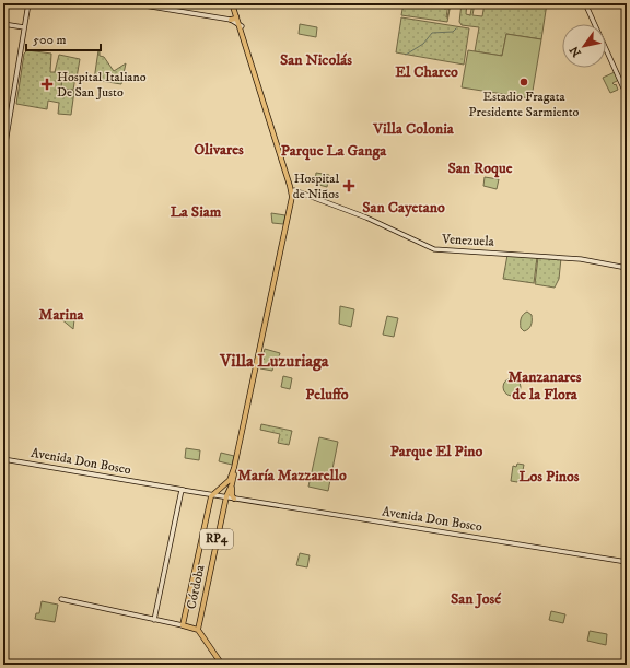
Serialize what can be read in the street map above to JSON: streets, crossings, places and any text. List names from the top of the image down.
{
  "streets": {
    "main road": [
      "Venezuela",
      "Avenida Don Bosco",
      "RP4",
      "Córdoba"
    ]
  },
  "crossings": [
    ["Avenida Don Bosco", "RP4"],
    ["Avenida Don Bosco", "Córdoba"],
    ["RP4", "Córdoba"]
  ],
  "districts": [
    "San Nicolás",
    "El Charco",
    "Villa Colonia",
    "Olivares",
    "Parque La Ganga",
    "San Roque",
    "San Cayetano",
    "La Siam",
    "Marina",
    "Villa Luzuriaga",
    "Manzanares de la Flora",
    "Peluffo",
    "Parque El Pino",
    "María Mazzarello",
    "Los Pinos",
    "San José"
  ],
  "places": {
    "other": ["Estadio Fragata Presidente Sarmiento"],
    "health": ["Hospital Italiano De San Justo", "Hospital de Niños"]
  },
  "scale_bar": "500 m",
  "north": "bottom left"
}
